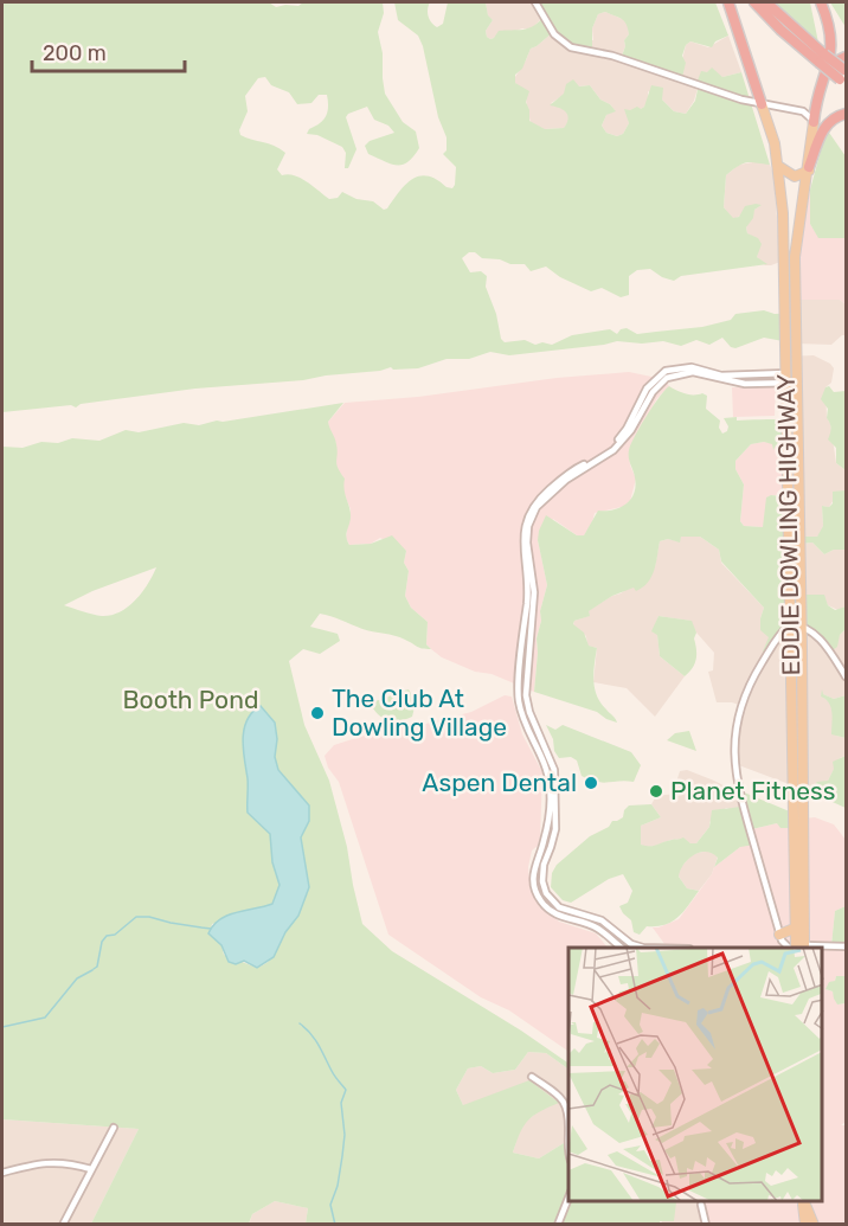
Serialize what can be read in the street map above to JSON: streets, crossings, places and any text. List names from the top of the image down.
{
  "streets": {
    "main road": ["EDDIE DOWLING HIGHWAY"]
  },
  "parks": ["Booth Pond"],
  "places": ["The Club At Dowling Village", "Aspen Dental", "Planet Fitness"],
  "scale_bar": "200 m"
}
